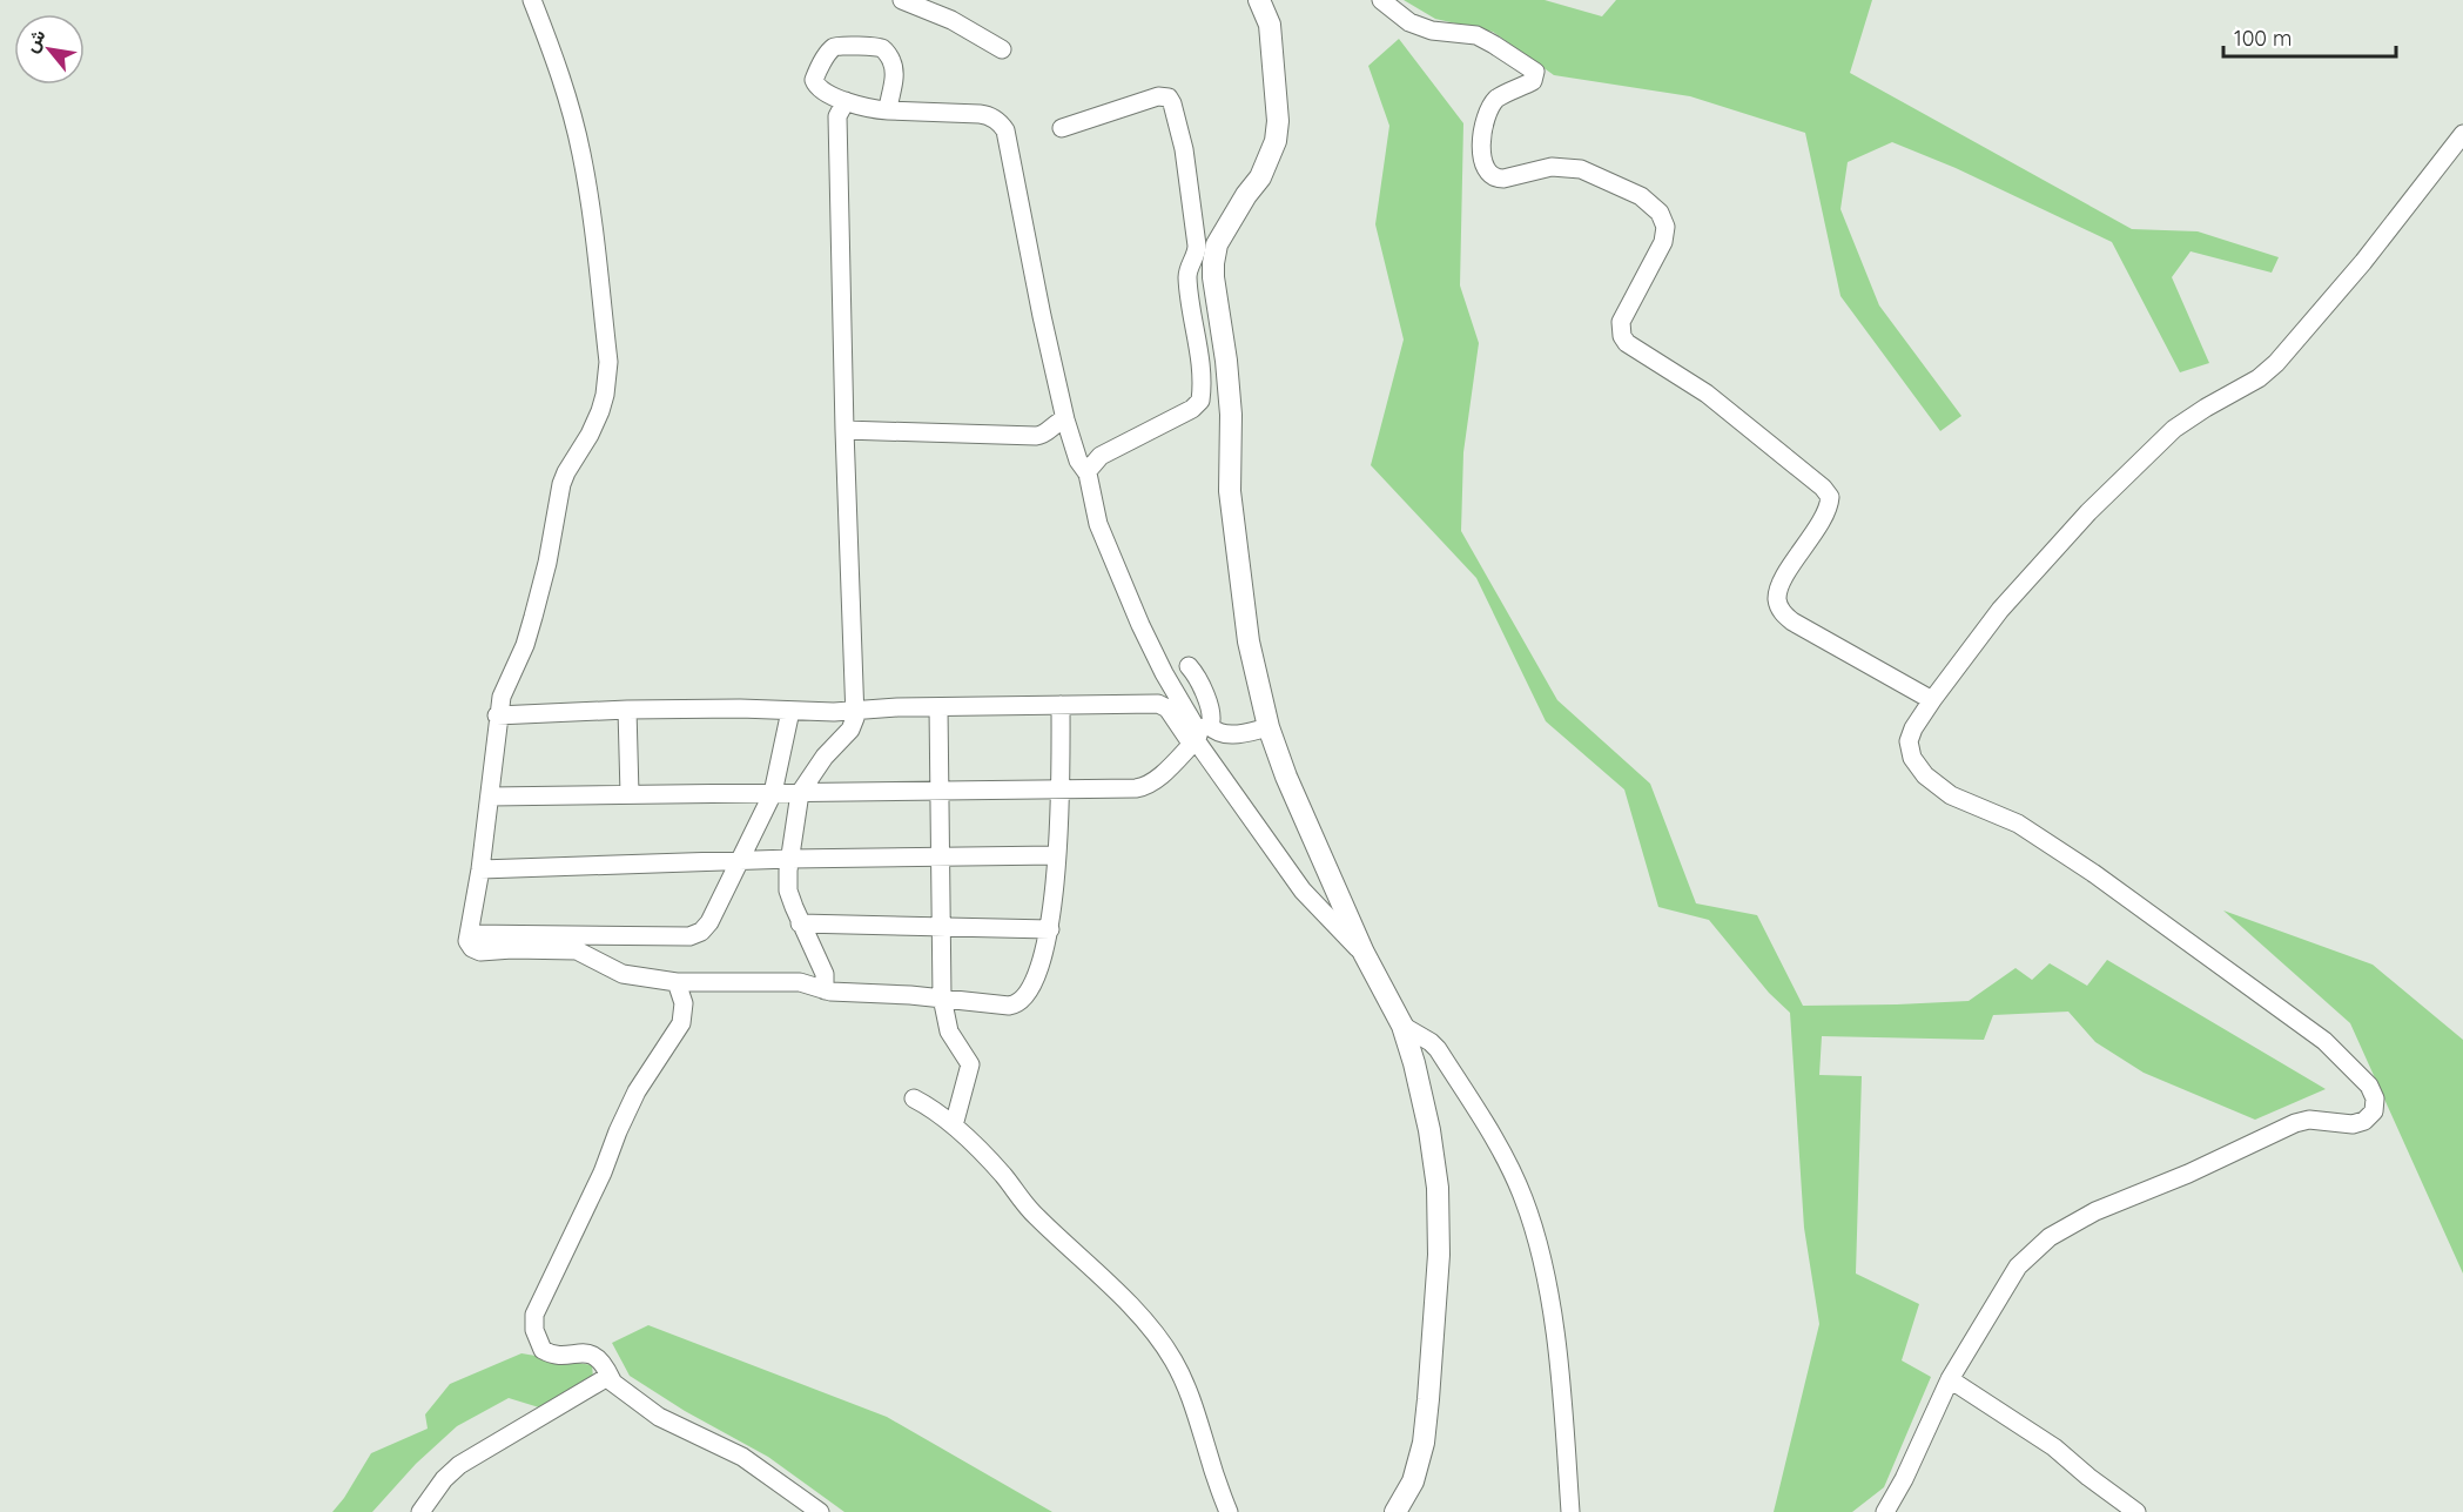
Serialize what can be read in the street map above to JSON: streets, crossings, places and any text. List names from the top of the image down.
{
  "scale_bar": "100 m",
  "north": "top left"
}
